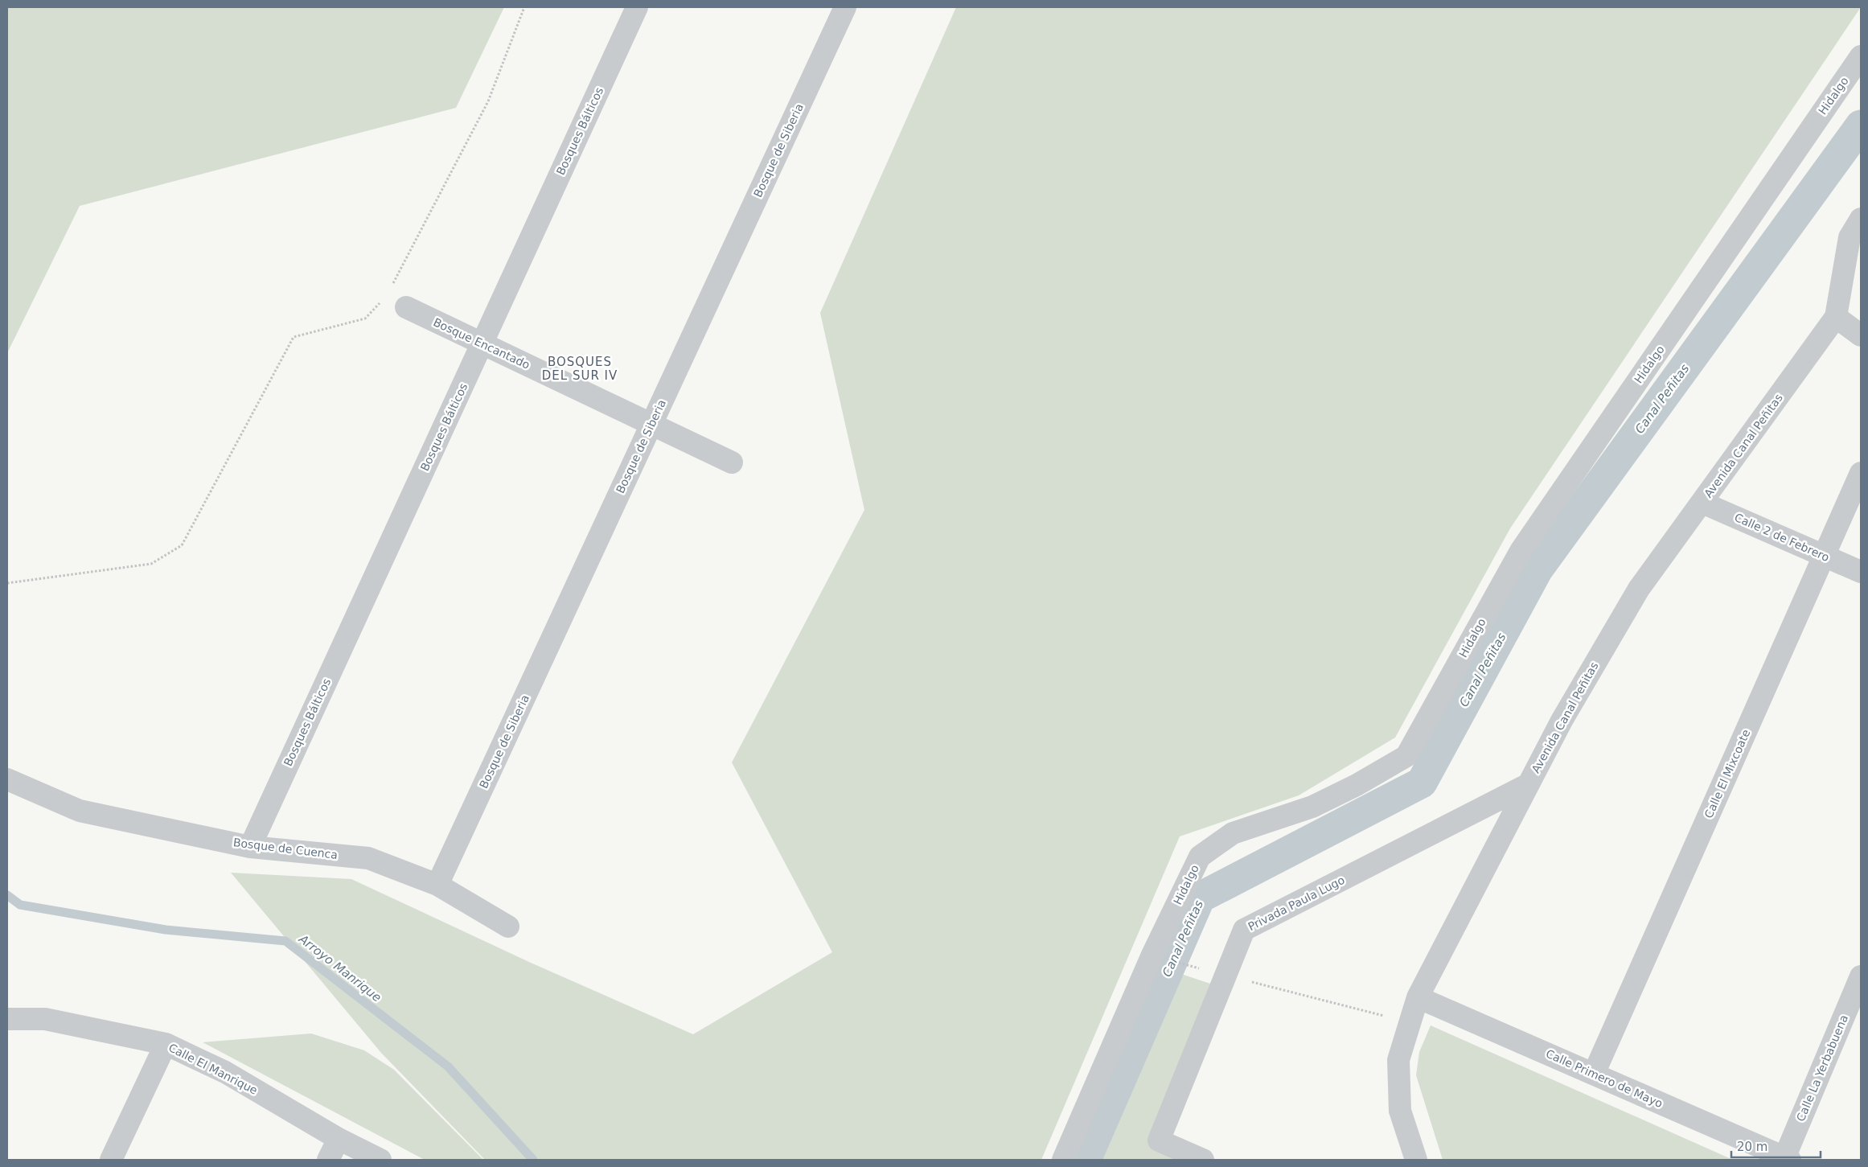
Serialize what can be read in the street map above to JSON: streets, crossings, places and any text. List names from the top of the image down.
{
  "streets": {
    "street": [
      "Hidalgo",
      "Bosques Bálticos",
      "Bosque de Siberia",
      "Bosque Encantado",
      "Avenida Canal Peñitas",
      "Calle 2 de Febrero",
      "Calle El Mixcoate",
      "Bosque de Cuenca",
      "Privada Paula Lugo",
      "Calle La Yerbabuena",
      "Calle El Manrique",
      "Calle Primero de Mayo"
    ]
  },
  "crossings": [
    ["Bosques Bálticos", "Bosque Encantado"],
    ["Bosques Bálticos", "Bosque de Cuenca"],
    ["Bosque de Siberia", "Bosque Encantado"],
    ["Bosque de Siberia", "Bosque de Cuenca"],
    ["Avenida Canal Peñitas", "Calle 2 de Febrero"],
    ["Avenida Canal Peñitas", "Privada Paula Lugo"],
    ["Avenida Canal Peñitas", "Calle Primero de Mayo"],
    ["Calle 2 de Febrero", "Calle El Mixcoate"],
    ["Calle El Mixcoate", "Calle Primero de Mayo"],
    ["Calle La Yerbabuena", "Calle Primero de Mayo"]
  ],
  "districts": ["BOSQUES DEL SUR IV"],
  "water": ["Canal Peñitas", "Arroyo Manrique"],
  "scale_bar": "20 m"
}
